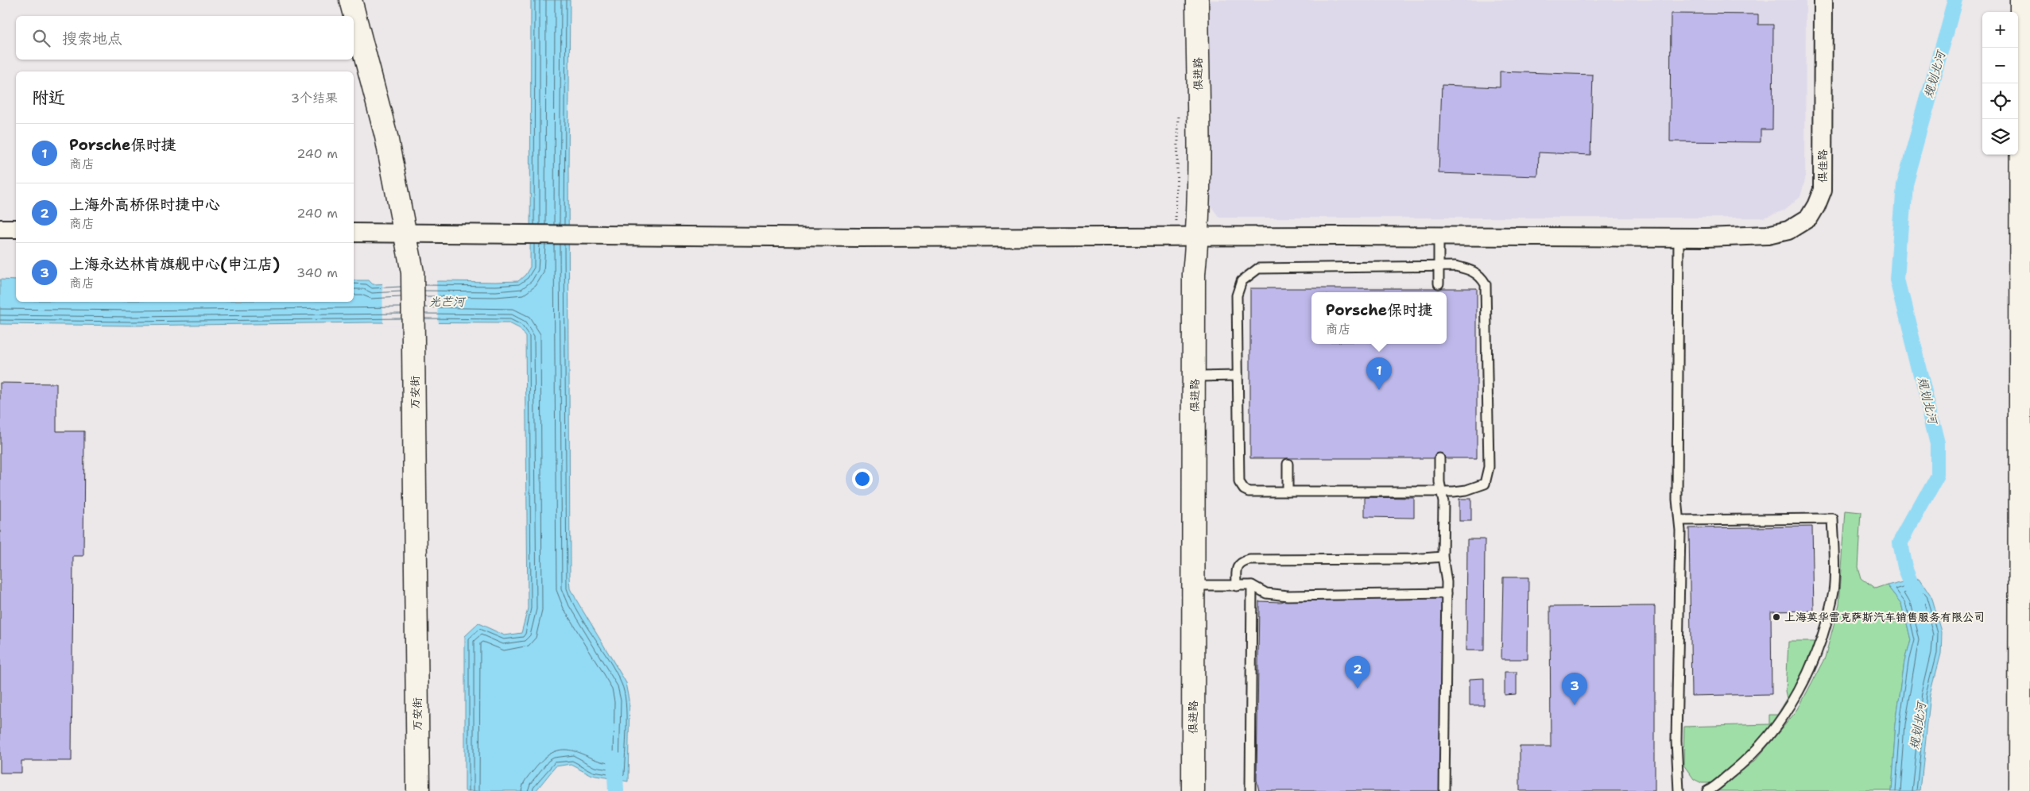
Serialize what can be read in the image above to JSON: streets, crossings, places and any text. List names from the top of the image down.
{
  "streets": {
    "street": ["俱进路", "俱佳路", "万安街"]
  },
  "crossings": [
    ["俱进路", "俱佳路"],
    ["俱佳路", "万安街"]
  ],
  "water": ["规划北河", "光芒河"],
  "places": ["上海英华雷克萨斯汽车销售服务有限公司"],
  "page": {
    "map_buttons": ["+", "−"],
    "search": "搜索地点",
    "heading": ["附近", "3个结果"],
    "list": [
      {
        "mark": "1",
        "name": "Porsche保时捷",
        "note": "商店",
        "value": "240 m"
      },
      {
        "mark": "2",
        "name": "上海外高桥保时捷中心",
        "note": "商店",
        "value": "240 m"
      },
      {
        "mark": "3",
        "name": "上海永达林肯旗舰中心(申江店)",
        "note": "商店",
        "value": "340 m"
      }
    ],
    "popup": ["Porsche保时捷", "商店"],
    "pins": ["1", "2", "3"]
  }
}
